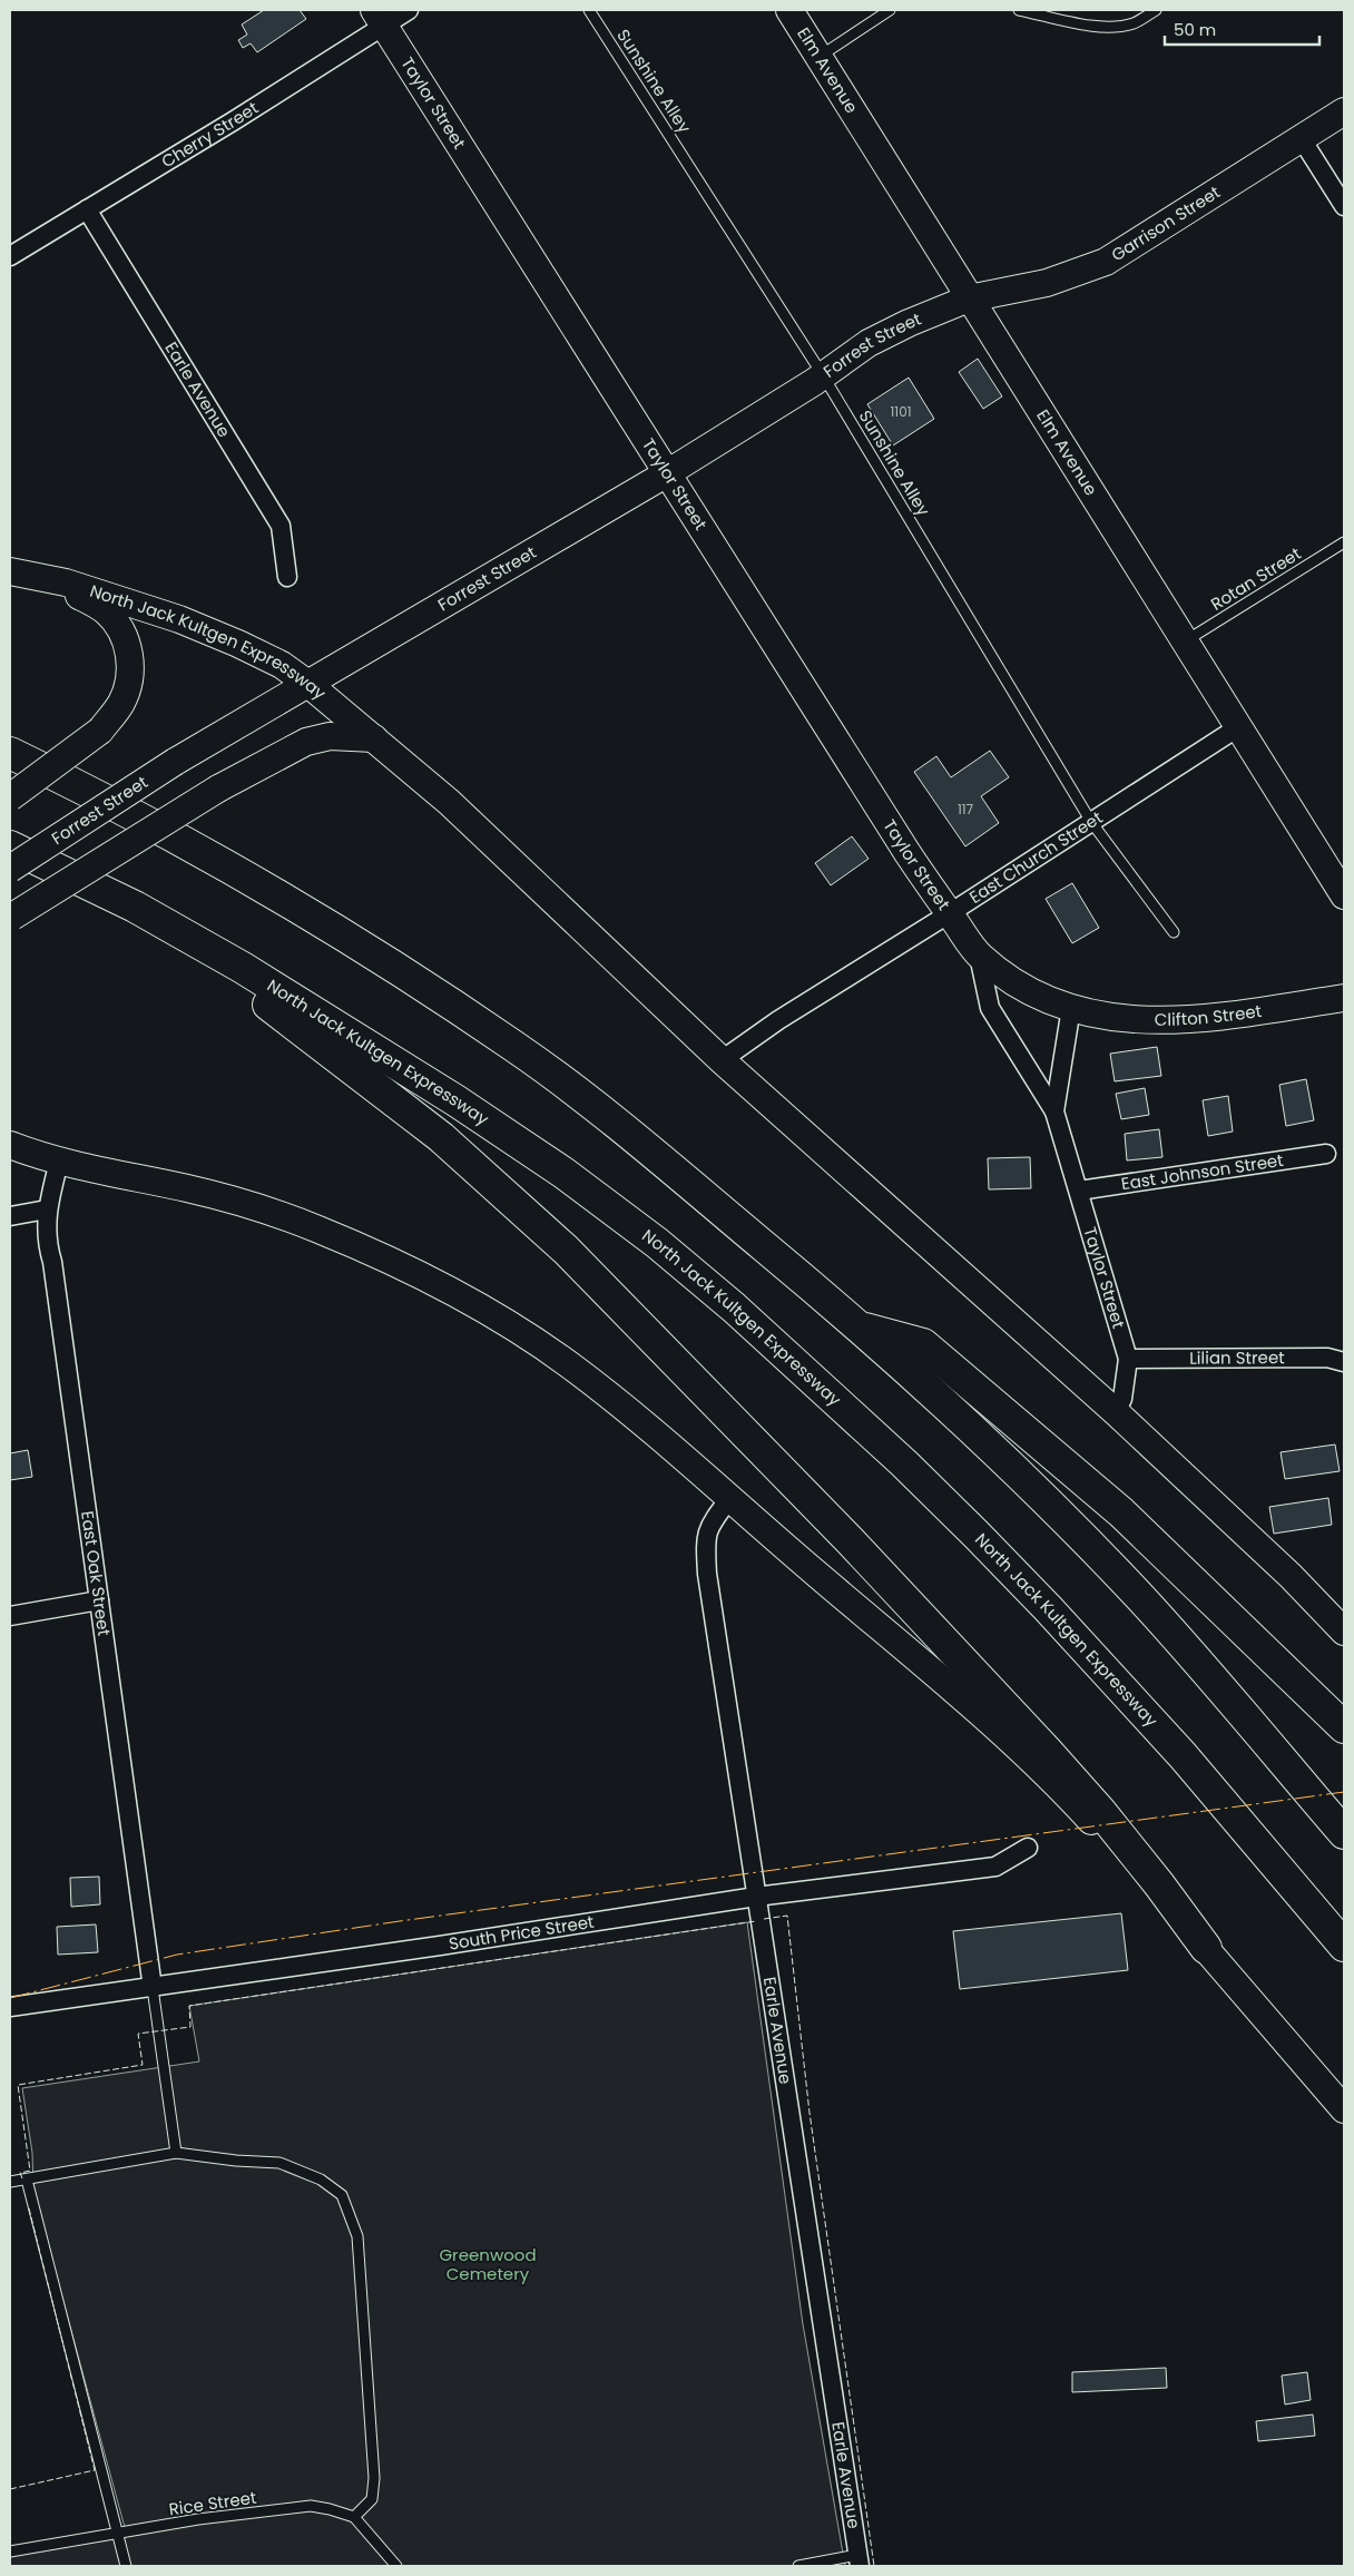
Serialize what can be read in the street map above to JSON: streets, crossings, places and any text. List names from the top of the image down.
{
  "streets": {
    "highway": ["North Jack Kultgen Expressway"],
    "main road": [
      "Elm Avenue",
      "Taylor Street",
      "Garrison Street",
      "Forrest Street",
      "Clifton Street"
    ],
    "street": [
      "Cherry Street",
      "Earle Avenue",
      "East Church Street",
      "East Johnson Street",
      "Lilian Street",
      "East Oak Street",
      "South Price Street"
    ],
    "lane": ["Sunshine Alley", "Rotan Street", "Rice Street"]
  },
  "crossings": [
    ["Elm Avenue", "Garrison Street"],
    ["Elm Avenue", "Forrest Street"],
    ["Elm Avenue", "Rotan Street"],
    ["Elm Avenue", "East Church Street"],
    ["Sunshine Alley", "Forrest Street"],
    ["Sunshine Alley", "East Church Street"],
    ["Taylor Street", "Cherry Street"],
    ["Taylor Street", "Forrest Street"],
    ["Taylor Street", "North Jack Kultgen Expressway"],
    ["Taylor Street", "East Church Street"],
    ["Taylor Street", "Clifton Street"],
    ["Taylor Street", "East Johnson Street"],
    ["Taylor Street", "Lilian Street"],
    ["Cherry Street", "Earle Avenue"],
    ["Garrison Street", "Forrest Street"],
    ["Forrest Street", "North Jack Kultgen Expressway"],
    ["Earle Avenue", "South Price Street"],
    ["North Jack Kultgen Expressway", "East Church Street"],
    ["East Oak Street", "South Price Street"]
  ],
  "parks": ["Greenwood Cemetery"],
  "house_numbers": ["1101", "117"],
  "scale_bar": "50 m"
}
